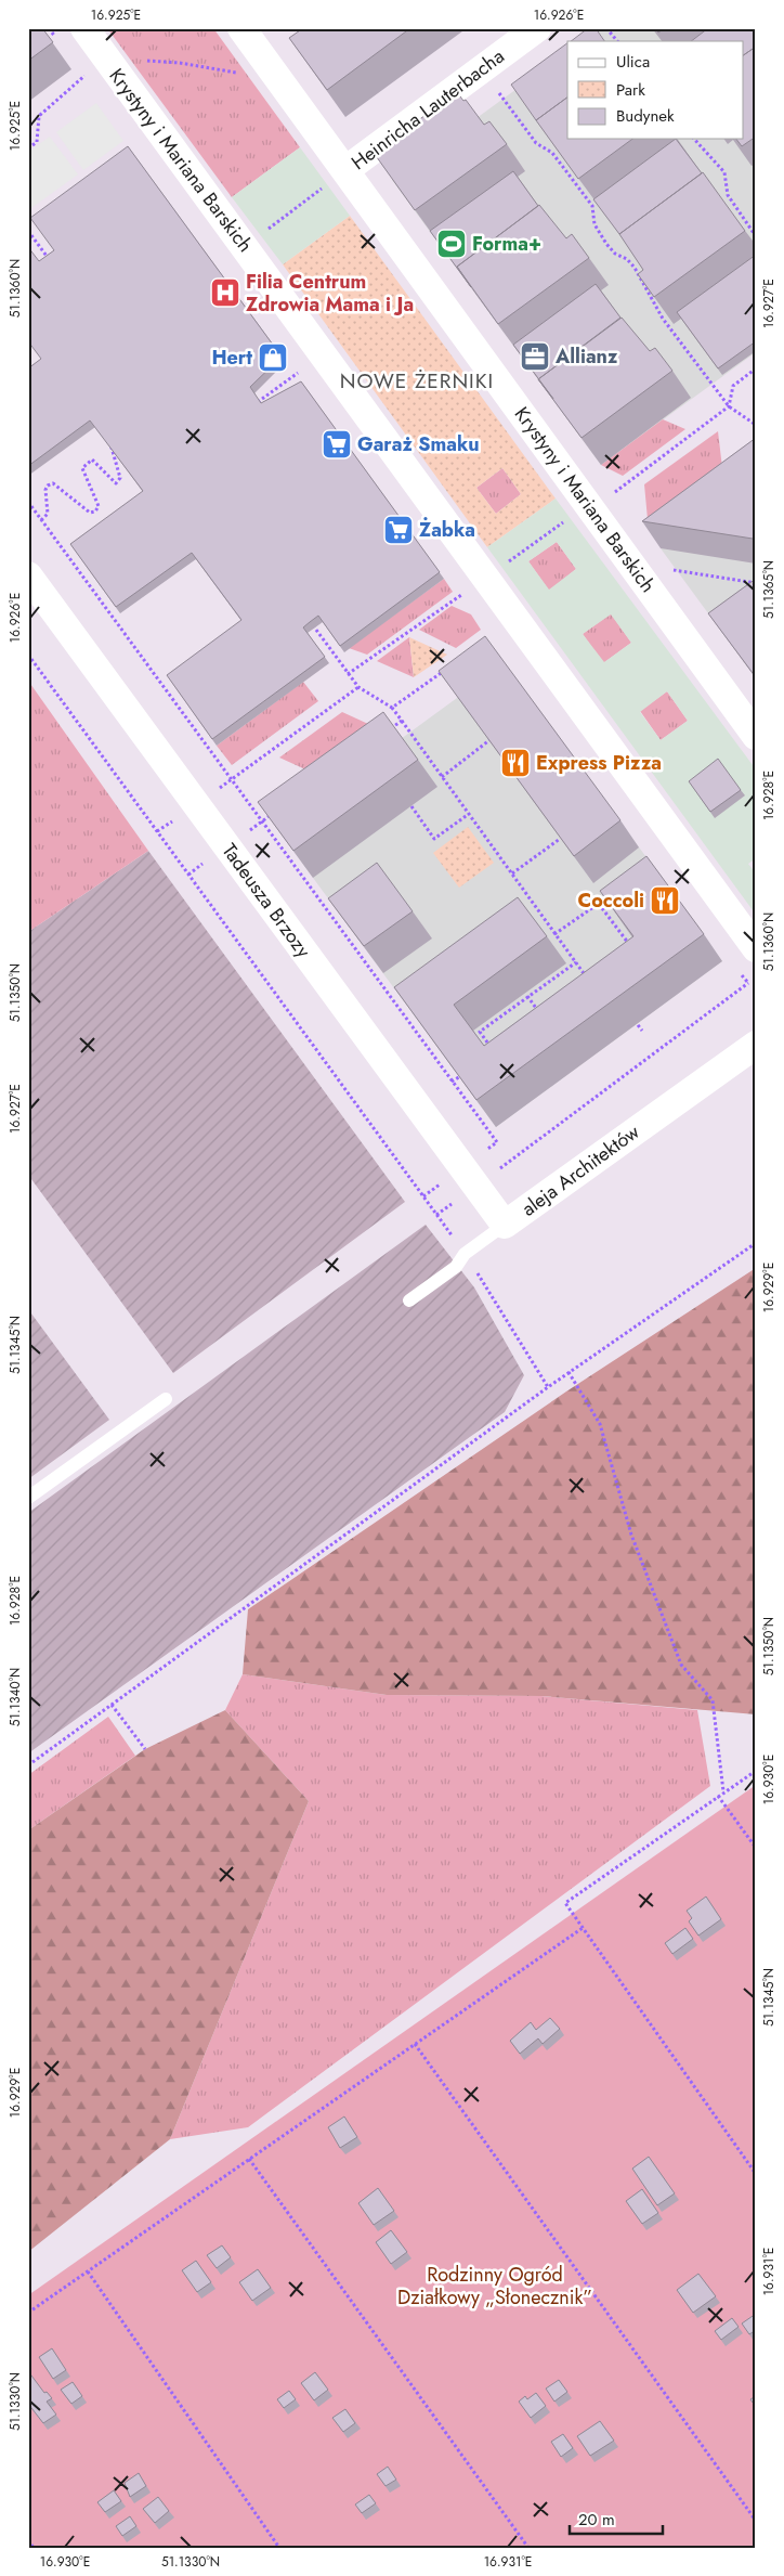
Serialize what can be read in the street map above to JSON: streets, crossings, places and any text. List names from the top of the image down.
{
  "streets": {
    "street": [
      "Heinricha Lauterbacha",
      "Krystyny i Mariana Barskich",
      "Tadeusza Brzozy",
      "aleja Architektów"
    ]
  },
  "crossings": [
    ["Heinricha Lauterbacha", "Krystyny i Mariana Barskich"],
    ["Tadeusza Brzozy", "aleja Architektów"]
  ],
  "districts": ["NOWE ŻERNIKI"],
  "parks": ["Rodzinny Ogród Działkowy „Słonecznik”"],
  "places": {
    "sports": ["Forma+"],
    "hospital": ["Filia Centrum Zdrowia Mama i Ja"],
    "office": ["Allianz"],
    "shop": ["Hert"],
    "supermarket": ["Garaż Smaku", "Żabka"],
    "restaurant": ["Express Pizza", "Coccoli"]
  },
  "legend": ["Ulica", "Park", "Budynek"],
  "scale_bar": "20 m",
  "coordinates": [
    "16.925°E",
    "16.926°E",
    "51.1360°N",
    "16.927°E",
    "51.1365°N",
    "16.928°E",
    "51.1350°N",
    "16.929°E",
    "51.1345°N",
    "51.1340°N",
    "16.930°E",
    "16.931°E",
    "51.1330°N"
  ]
}
